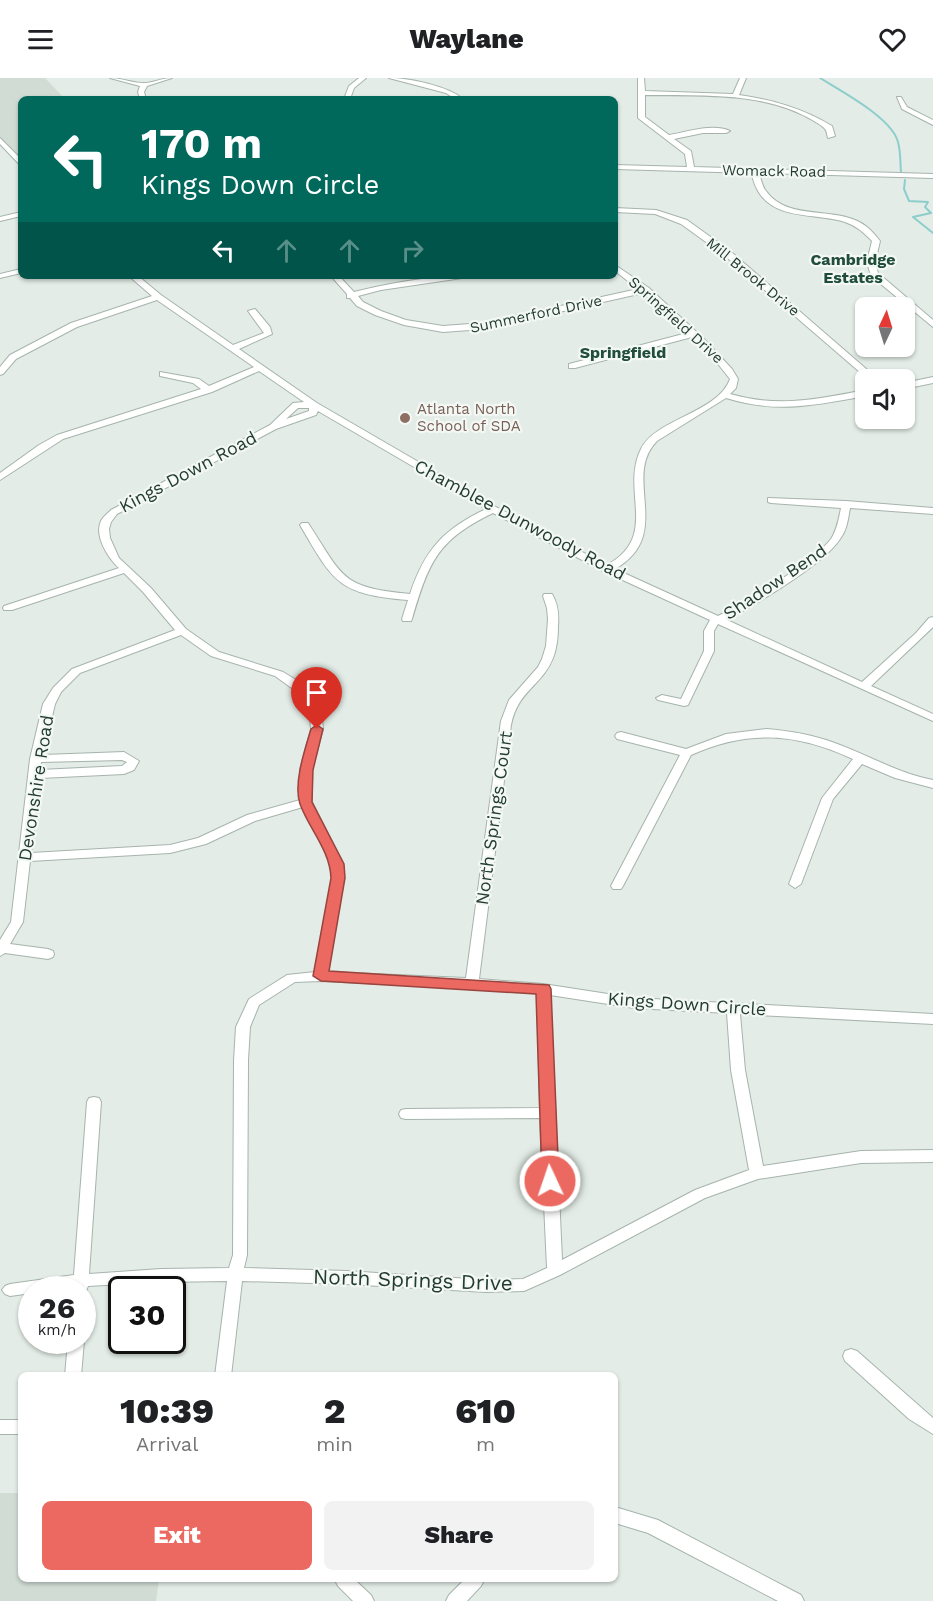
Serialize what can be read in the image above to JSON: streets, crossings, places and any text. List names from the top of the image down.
{
  "streets": {
    "street": [
      "Womack Road",
      "Mill Brook Drive",
      "Summerford Drive",
      "Springfield Drive",
      "Kings Down Road",
      "Chamblee Dunwoody Road",
      "Shadow Bend",
      "Devonshire Road",
      "North Springs Court",
      "Kings Down Circle",
      "North Springs Drive"
    ]
  },
  "crossings": [
    ["Summerford Drive", "Springfield Drive"],
    ["Kings Down Road", "Chamblee Dunwoody Road"],
    ["Kings Down Road", "Devonshire Road"],
    ["Kings Down Road", "Kings Down Circle"],
    ["Chamblee Dunwoody Road", "Shadow Bend"],
    ["North Springs Court", "Kings Down Circle"],
    ["Kings Down Circle", "North Springs Drive"]
  ],
  "districts": ["Cambridge Estates", "Springfield"],
  "places": ["Atlanta North School of SDA"],
  "north": "top",
  "page": {
    "header": "Waylane",
    "turn": ["170 m", "Kings Down Circle"],
    "speed": "26 km/h",
    "limit": "30",
    "eta": [
      "10:39",
      "Arrival",
      "2",
      "min",
      "610",
      "m"
    ],
    "buttons": ["Exit", "Share"]
  }
}
